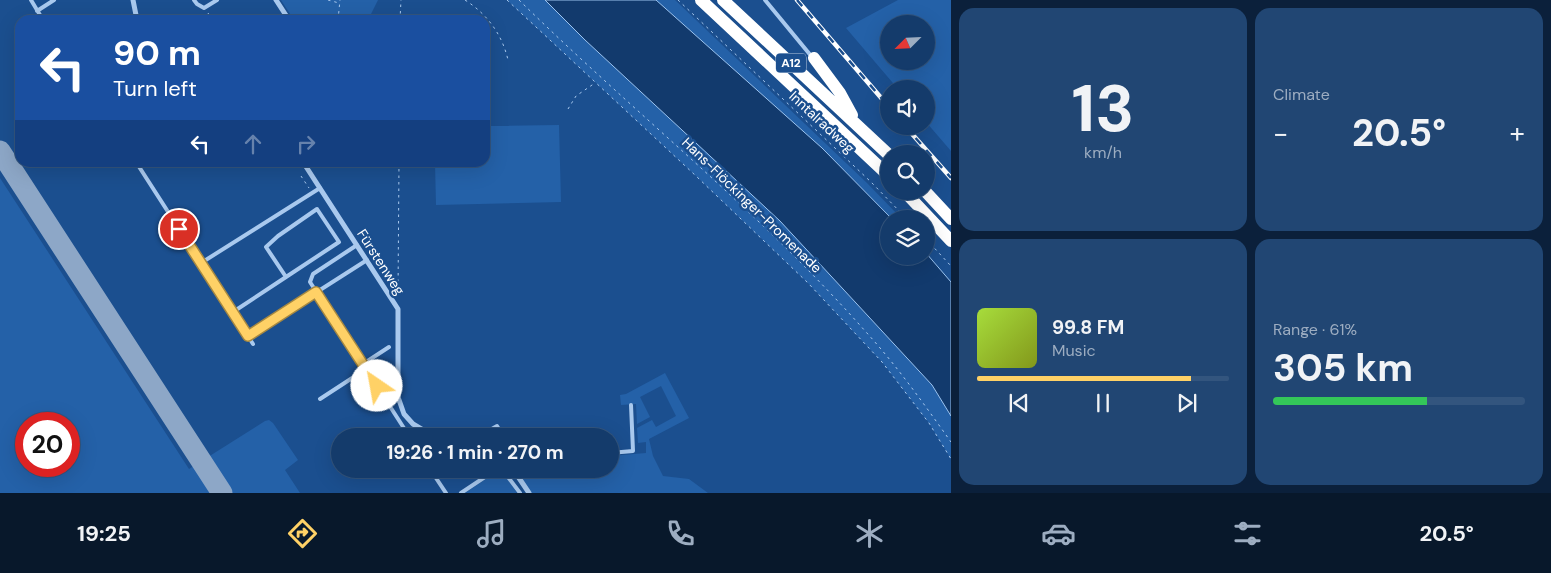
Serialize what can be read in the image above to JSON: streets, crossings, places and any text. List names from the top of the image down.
{
  "streets": {
    "highway": ["A12"],
    "street": ["Fürstenweg"],
    "path": ["Inntalradweg", "Hans-Flöckinger-Promenade"]
  },
  "north": "bottom left",
  "page": {
    "tile": [
      ["13", "km/h"],
      "Climate",
      ["Range · 61%", "305 km"]
    ],
    "turn": ["90 m", "Turn left"],
    "heat": ["−", "20.5°", "+"],
    "song": ["99.8 FM", "Music"],
    "limit": "20",
    "trip": "19:26 · 1 min · 270 m",
    "tabs": ["19:25", "20.5°"]
  }
}
